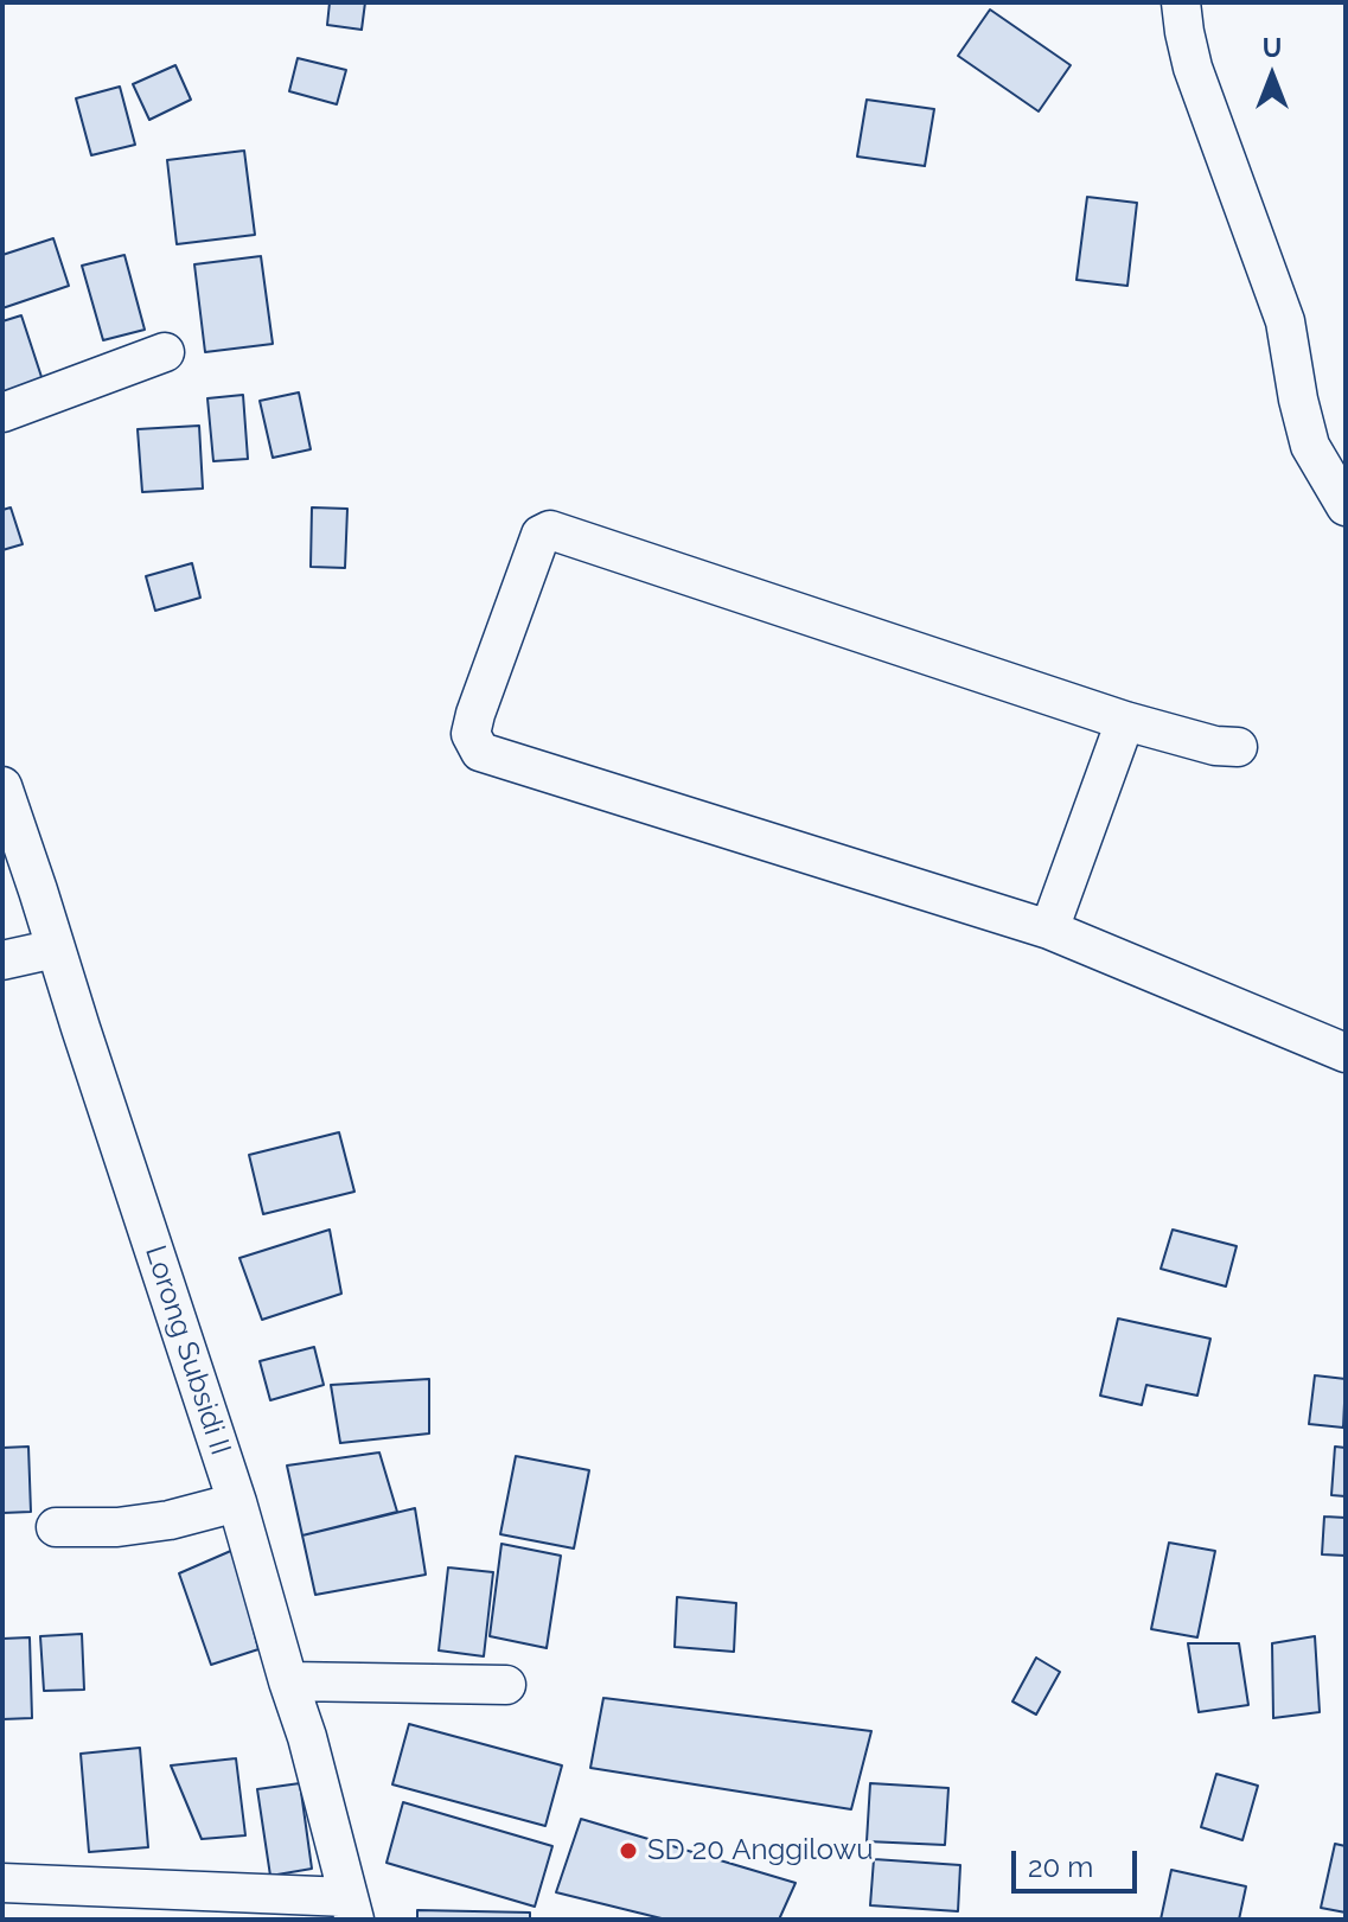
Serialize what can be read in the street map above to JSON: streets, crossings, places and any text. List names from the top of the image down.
{
  "streets": {
    "street": ["Lorong Subsidi II"]
  },
  "places": ["SD 20 Anggilowu"],
  "scale_bar": "20 m",
  "north": "top"
}
